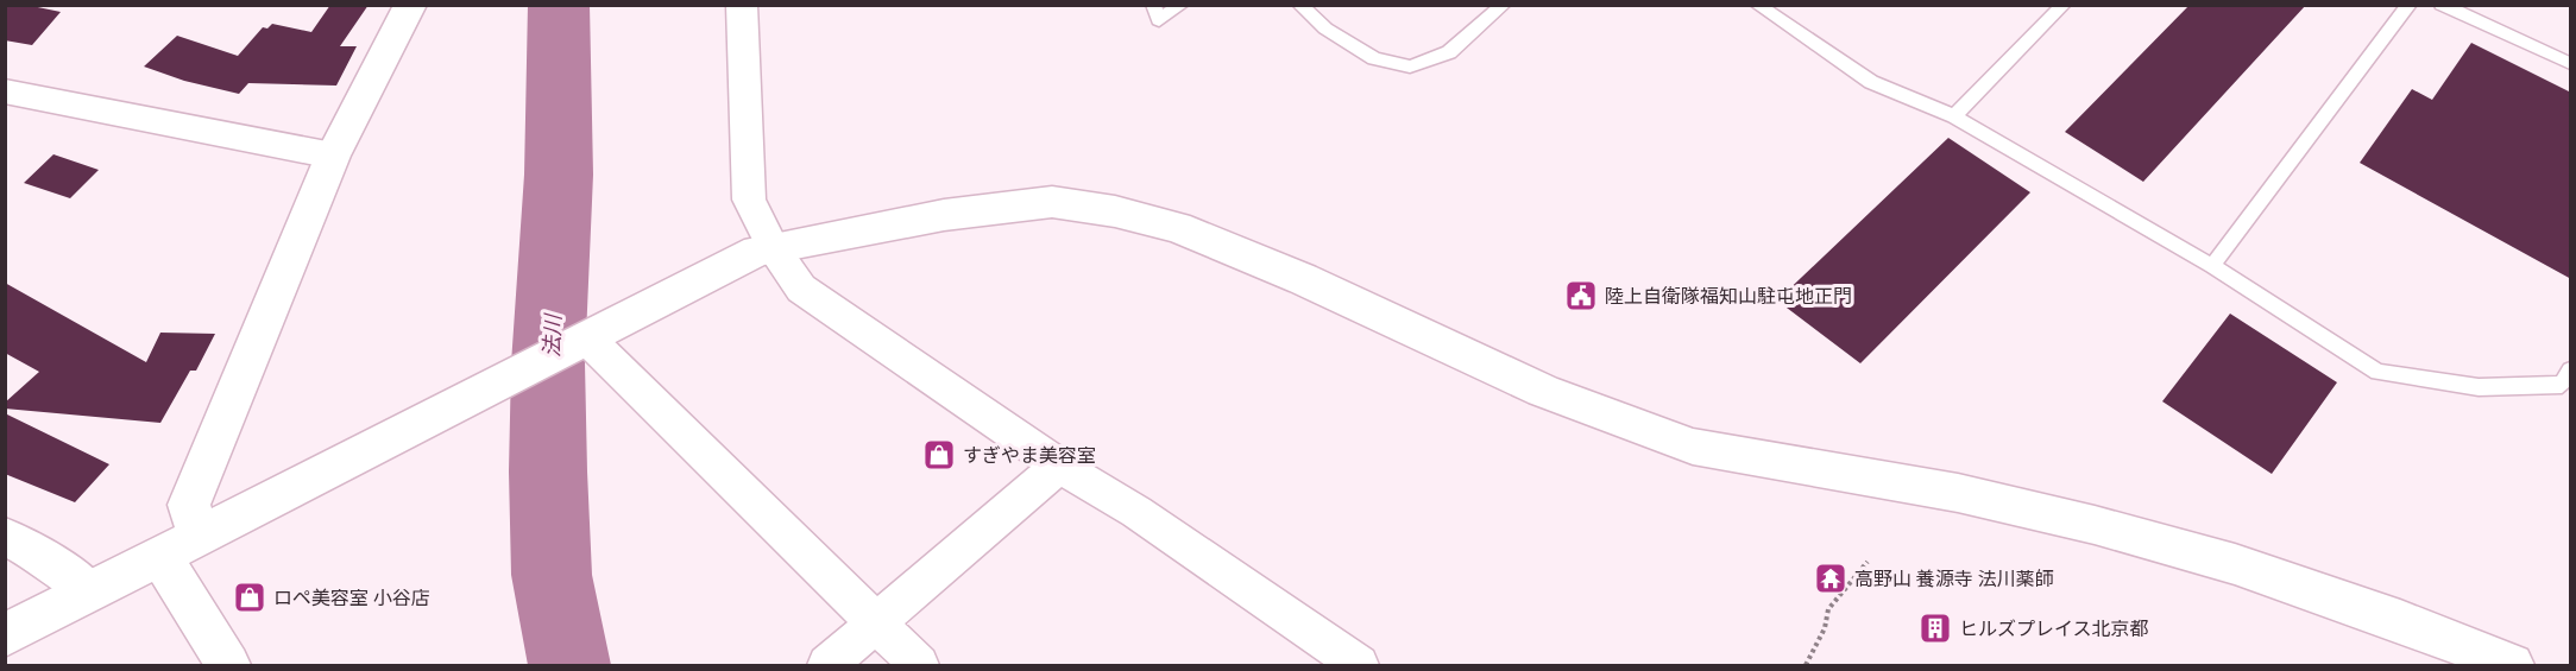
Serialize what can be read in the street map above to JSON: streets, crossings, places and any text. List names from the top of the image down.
{
  "water": ["法川"],
  "places": {
    "public building": ["陸上自衛隊福知山駐屯地正門"],
    "shop": ["すぎやま美容室", "ロペ美容室 小谷店"],
    "temple": ["高野山 養源寺 法川薬師"],
    "building": ["ヒルズプレイス北京都"]
  }
}
